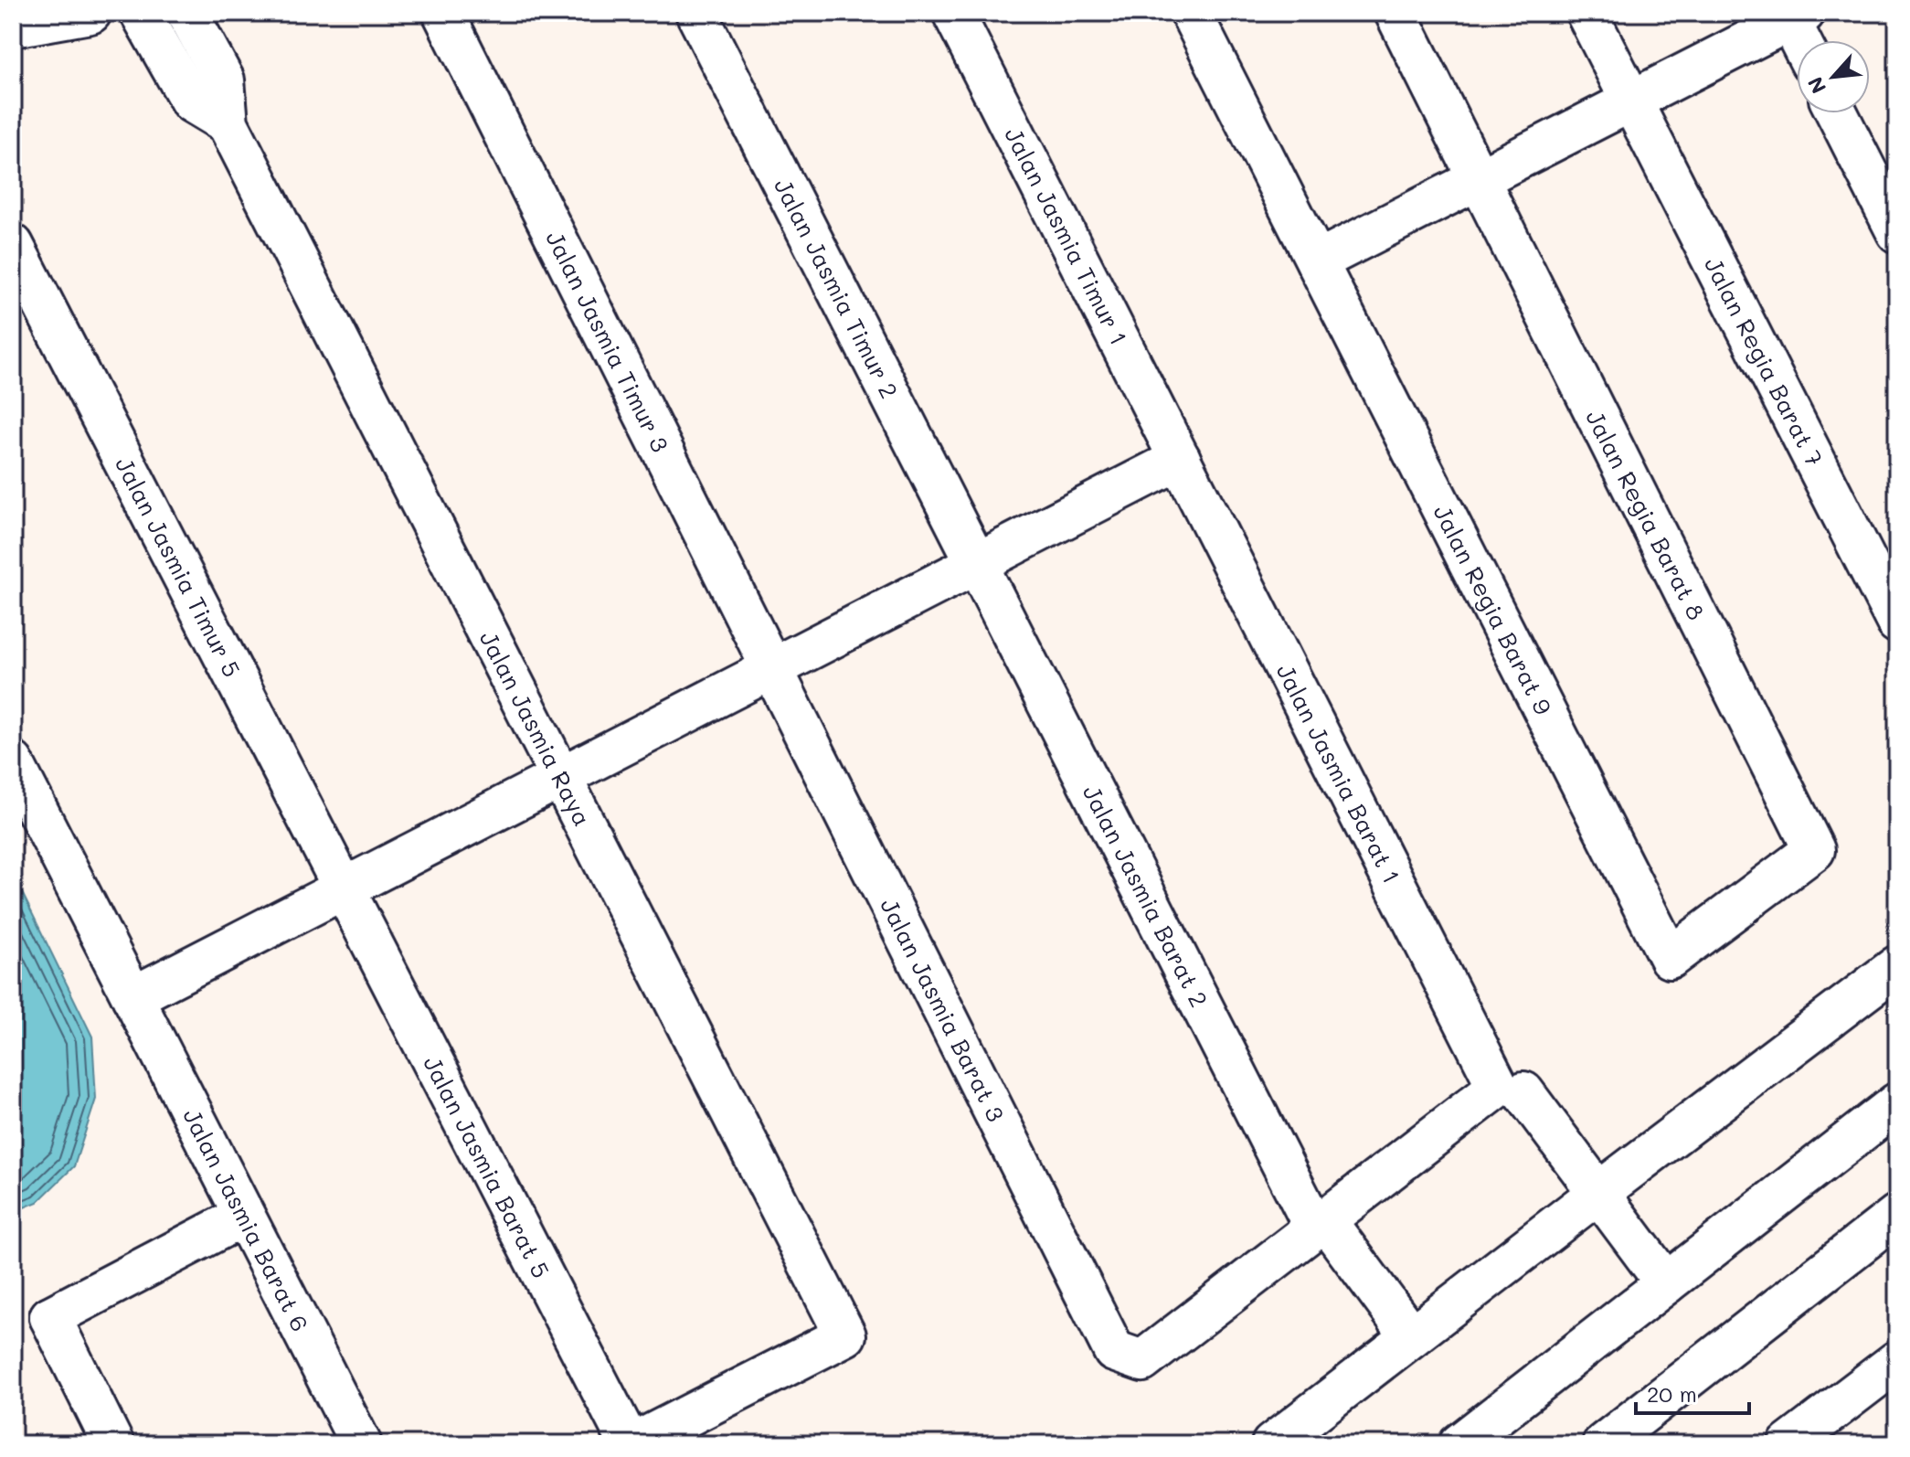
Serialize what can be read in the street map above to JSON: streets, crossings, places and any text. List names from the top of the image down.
{
  "streets": {
    "street": [
      "Jalan Jasmia Timur 1",
      "Jalan Jasmia Timur 2",
      "Jalan Jasmia Timur 3",
      "Jalan Regia Barat 7",
      "Jalan Regia Barat 8",
      "Jalan Jasmia Timur 5",
      "Jalan Regia Barat 9",
      "Jalan Jasmia Raya",
      "Jalan Jasmia Barat 1",
      "Jalan Jasmia Barat 2",
      "Jalan Jasmia Barat 3",
      "Jalan Jasmia Barat 5",
      "Jalan Jasmia Barat 6"
    ]
  },
  "crossings": [
    ["Jalan Jasmia Timur 1", "Jalan Jasmia Barat 1"],
    ["Jalan Jasmia Timur 2", "Jalan Jasmia Barat 2"],
    ["Jalan Jasmia Timur 3", "Jalan Jasmia Barat 3"],
    ["Jalan Regia Barat 8", "Jalan Regia Barat 9"],
    ["Jalan Jasmia Timur 5", "Jalan Jasmia Barat 5"],
    ["Jalan Jasmia Raya", "Jalan Jasmia Barat 5"],
    ["Jalan Jasmia Barat 2", "Jalan Jasmia Barat 3"]
  ],
  "scale_bar": "20 m",
  "north": "bottom left"
}
